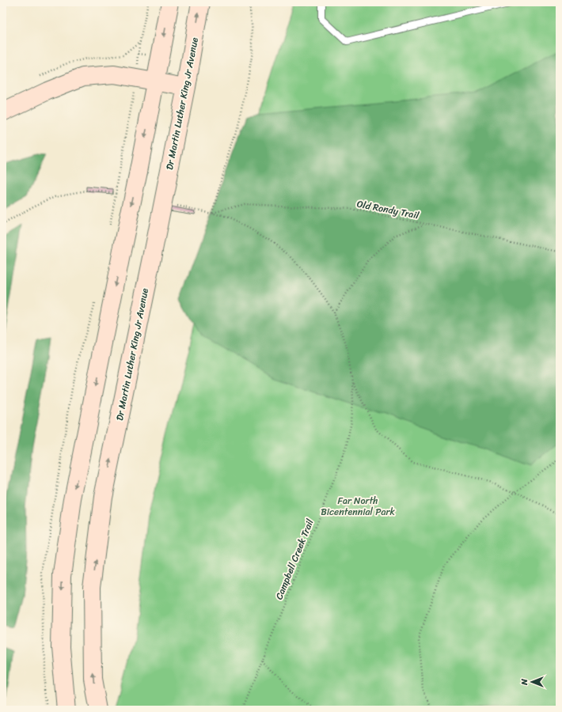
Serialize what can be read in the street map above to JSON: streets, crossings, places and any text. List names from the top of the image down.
{
  "streets": {
    "street": ["Dr Martin Luther King Jr Avenue"],
    "path": ["Old Rondy Trail", "Campbell Creek Trail"]
  },
  "crossings": [
    ["Old Rondy Trail", "Campbell Creek Trail"]
  ],
  "parks": ["Far North Bicentennial Park"],
  "north": "left"
}
